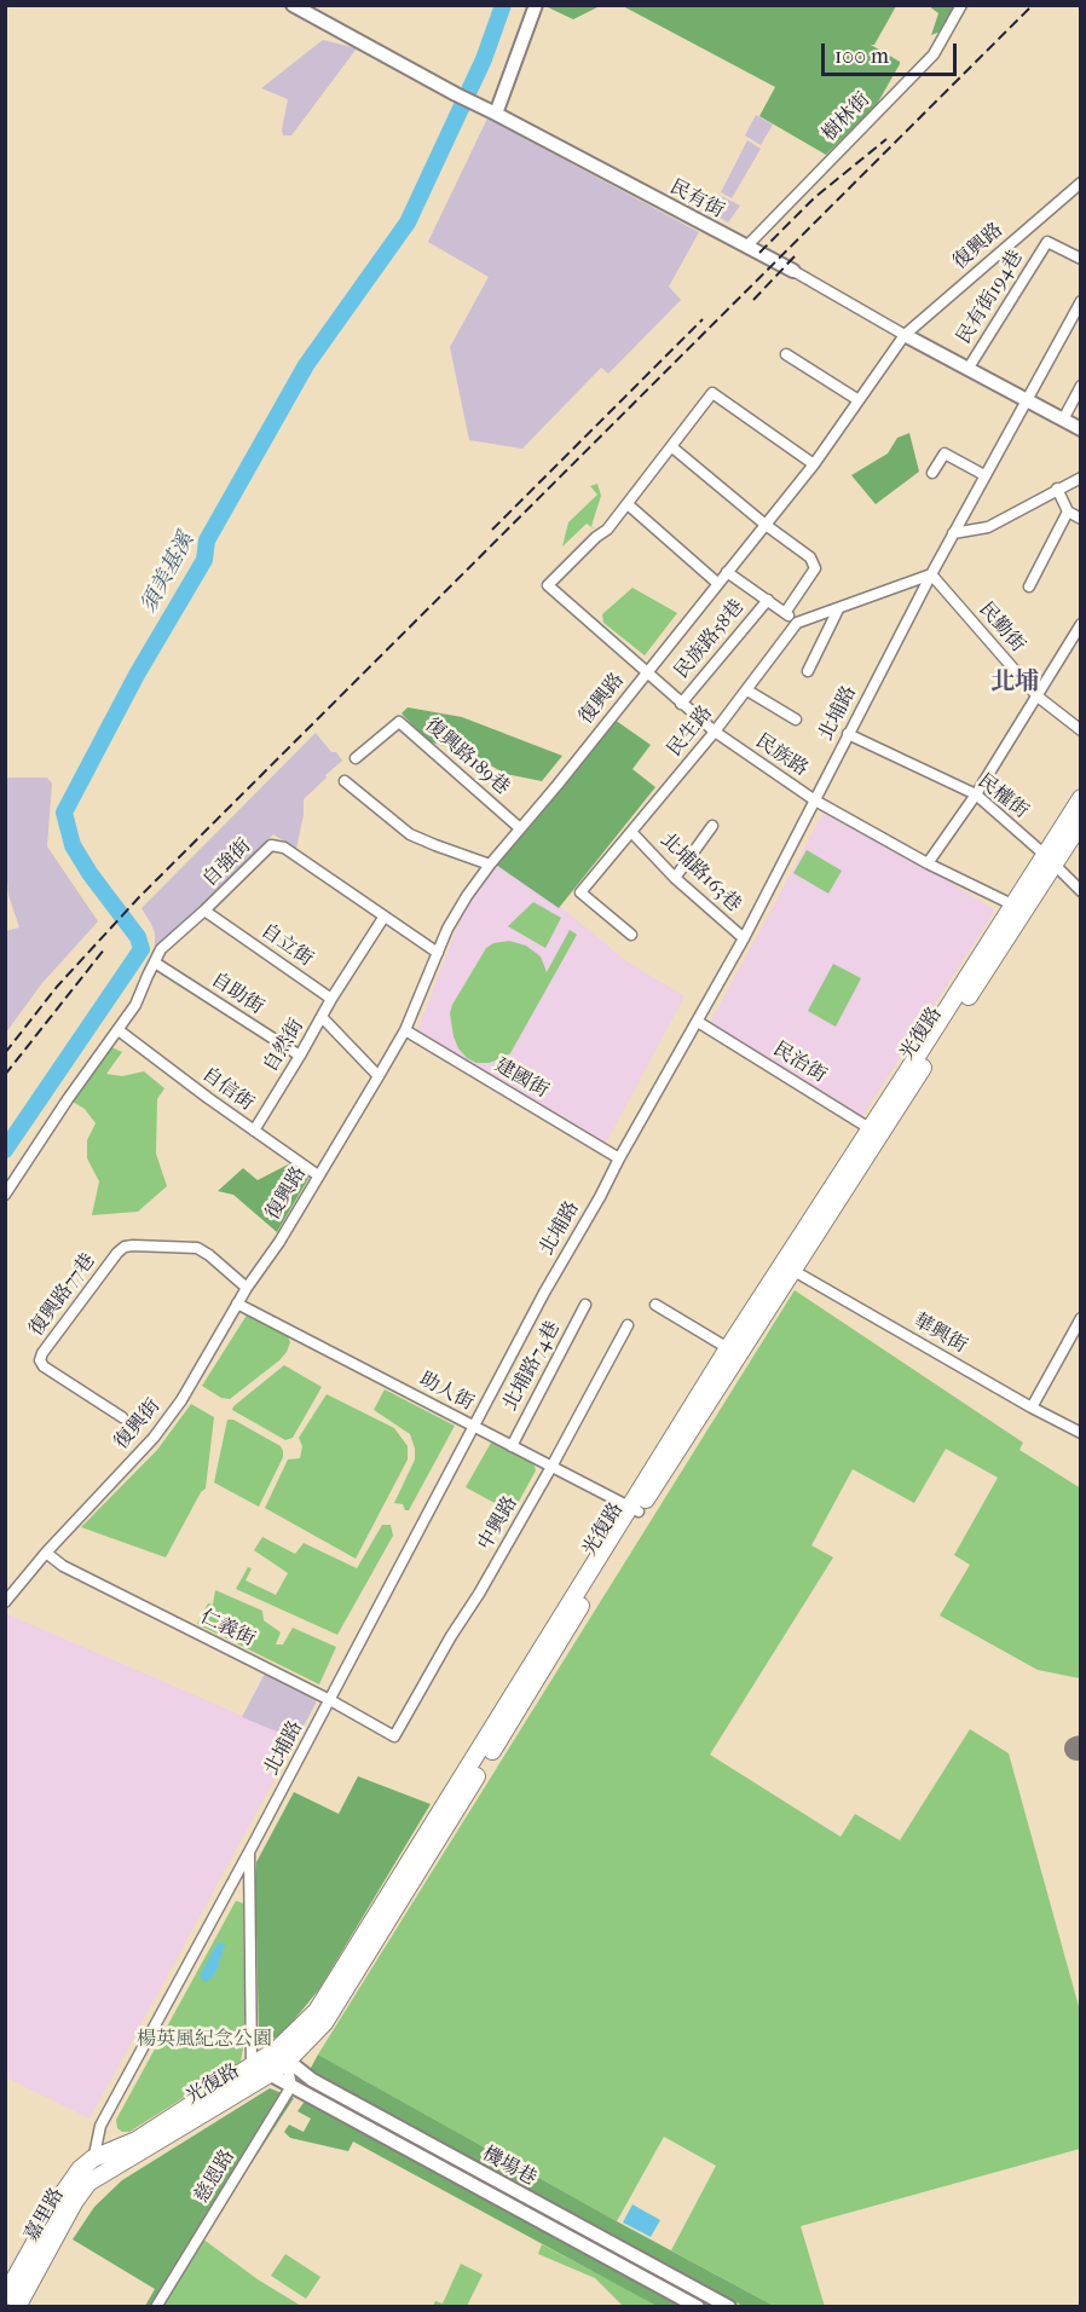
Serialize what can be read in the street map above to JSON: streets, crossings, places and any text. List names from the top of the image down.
{
  "streets": {
    "main road": ["光復路", "嘉里路"],
    "street": [
      "樹林街",
      "民有街",
      "復興路",
      "民有街194巷",
      "民勤街",
      "民族路58巷",
      "北埔路",
      "民生路",
      "民族路",
      "復興路189巷",
      "民權街",
      "自強街",
      "北埔路163巷",
      "自立街",
      "自助街",
      "自然街",
      "民治街",
      "建國街",
      "自信街",
      "復興路77巷",
      "華興街",
      "北埔路74巷",
      "助人街",
      "復興街",
      "中興路",
      "仁義街",
      "機場巷",
      "慈恩路"
    ]
  },
  "crossings": [
    ["樹林街", "民有街"],
    ["民有街", "復興路"],
    ["民有街", "民有街194巷"],
    ["民有街", "北埔路"],
    ["復興路", "民族路"],
    ["復興路", "復興路189巷"],
    ["復興路", "自強街"],
    ["復興路", "建國街"],
    ["復興路", "自信街"],
    ["復興路", "復興路77巷"],
    ["復興路", "助人街"],
    ["復興路", "復興街"],
    ["民勤街", "北埔路"],
    ["民族路58巷", "民族路"],
    ["北埔路", "民族路"],
    ["北埔路", "民權街"],
    ["北埔路", "北埔路163巷"],
    ["北埔路", "光復路"],
    ["北埔路", "民治街"],
    ["北埔路", "建國街"],
    ["北埔路", "助人街"],
    ["北埔路", "仁義街"],
    ["北埔路", "嘉里路"],
    ["民生路", "民族路"],
    ["民生路", "北埔路163巷"],
    ["民族路", "光復路"],
    ["民權街", "光復路"],
    ["自強街", "自立街"],
    ["自強街", "自助街"],
    ["自強街", "自信街"],
    ["自助街", "自然街"],
    ["光復路", "民治街"],
    ["光復路", "華興街"],
    ["光復路", "助人街"],
    ["光復路", "機場巷"],
    ["光復路", "嘉里路"],
    ["自然街", "自信街"],
    ["北埔路74巷", "助人街"],
    ["助人街", "復興街"],
    ["助人街", "中興路"],
    ["復興街", "仁義街"],
    ["中興路", "仁義街"],
    ["機場巷", "慈恩路"]
  ],
  "districts": ["北埔"],
  "water": ["須美基溪"],
  "parks": ["楊英風紀念公園"],
  "scale_bar": "100 m"
}
